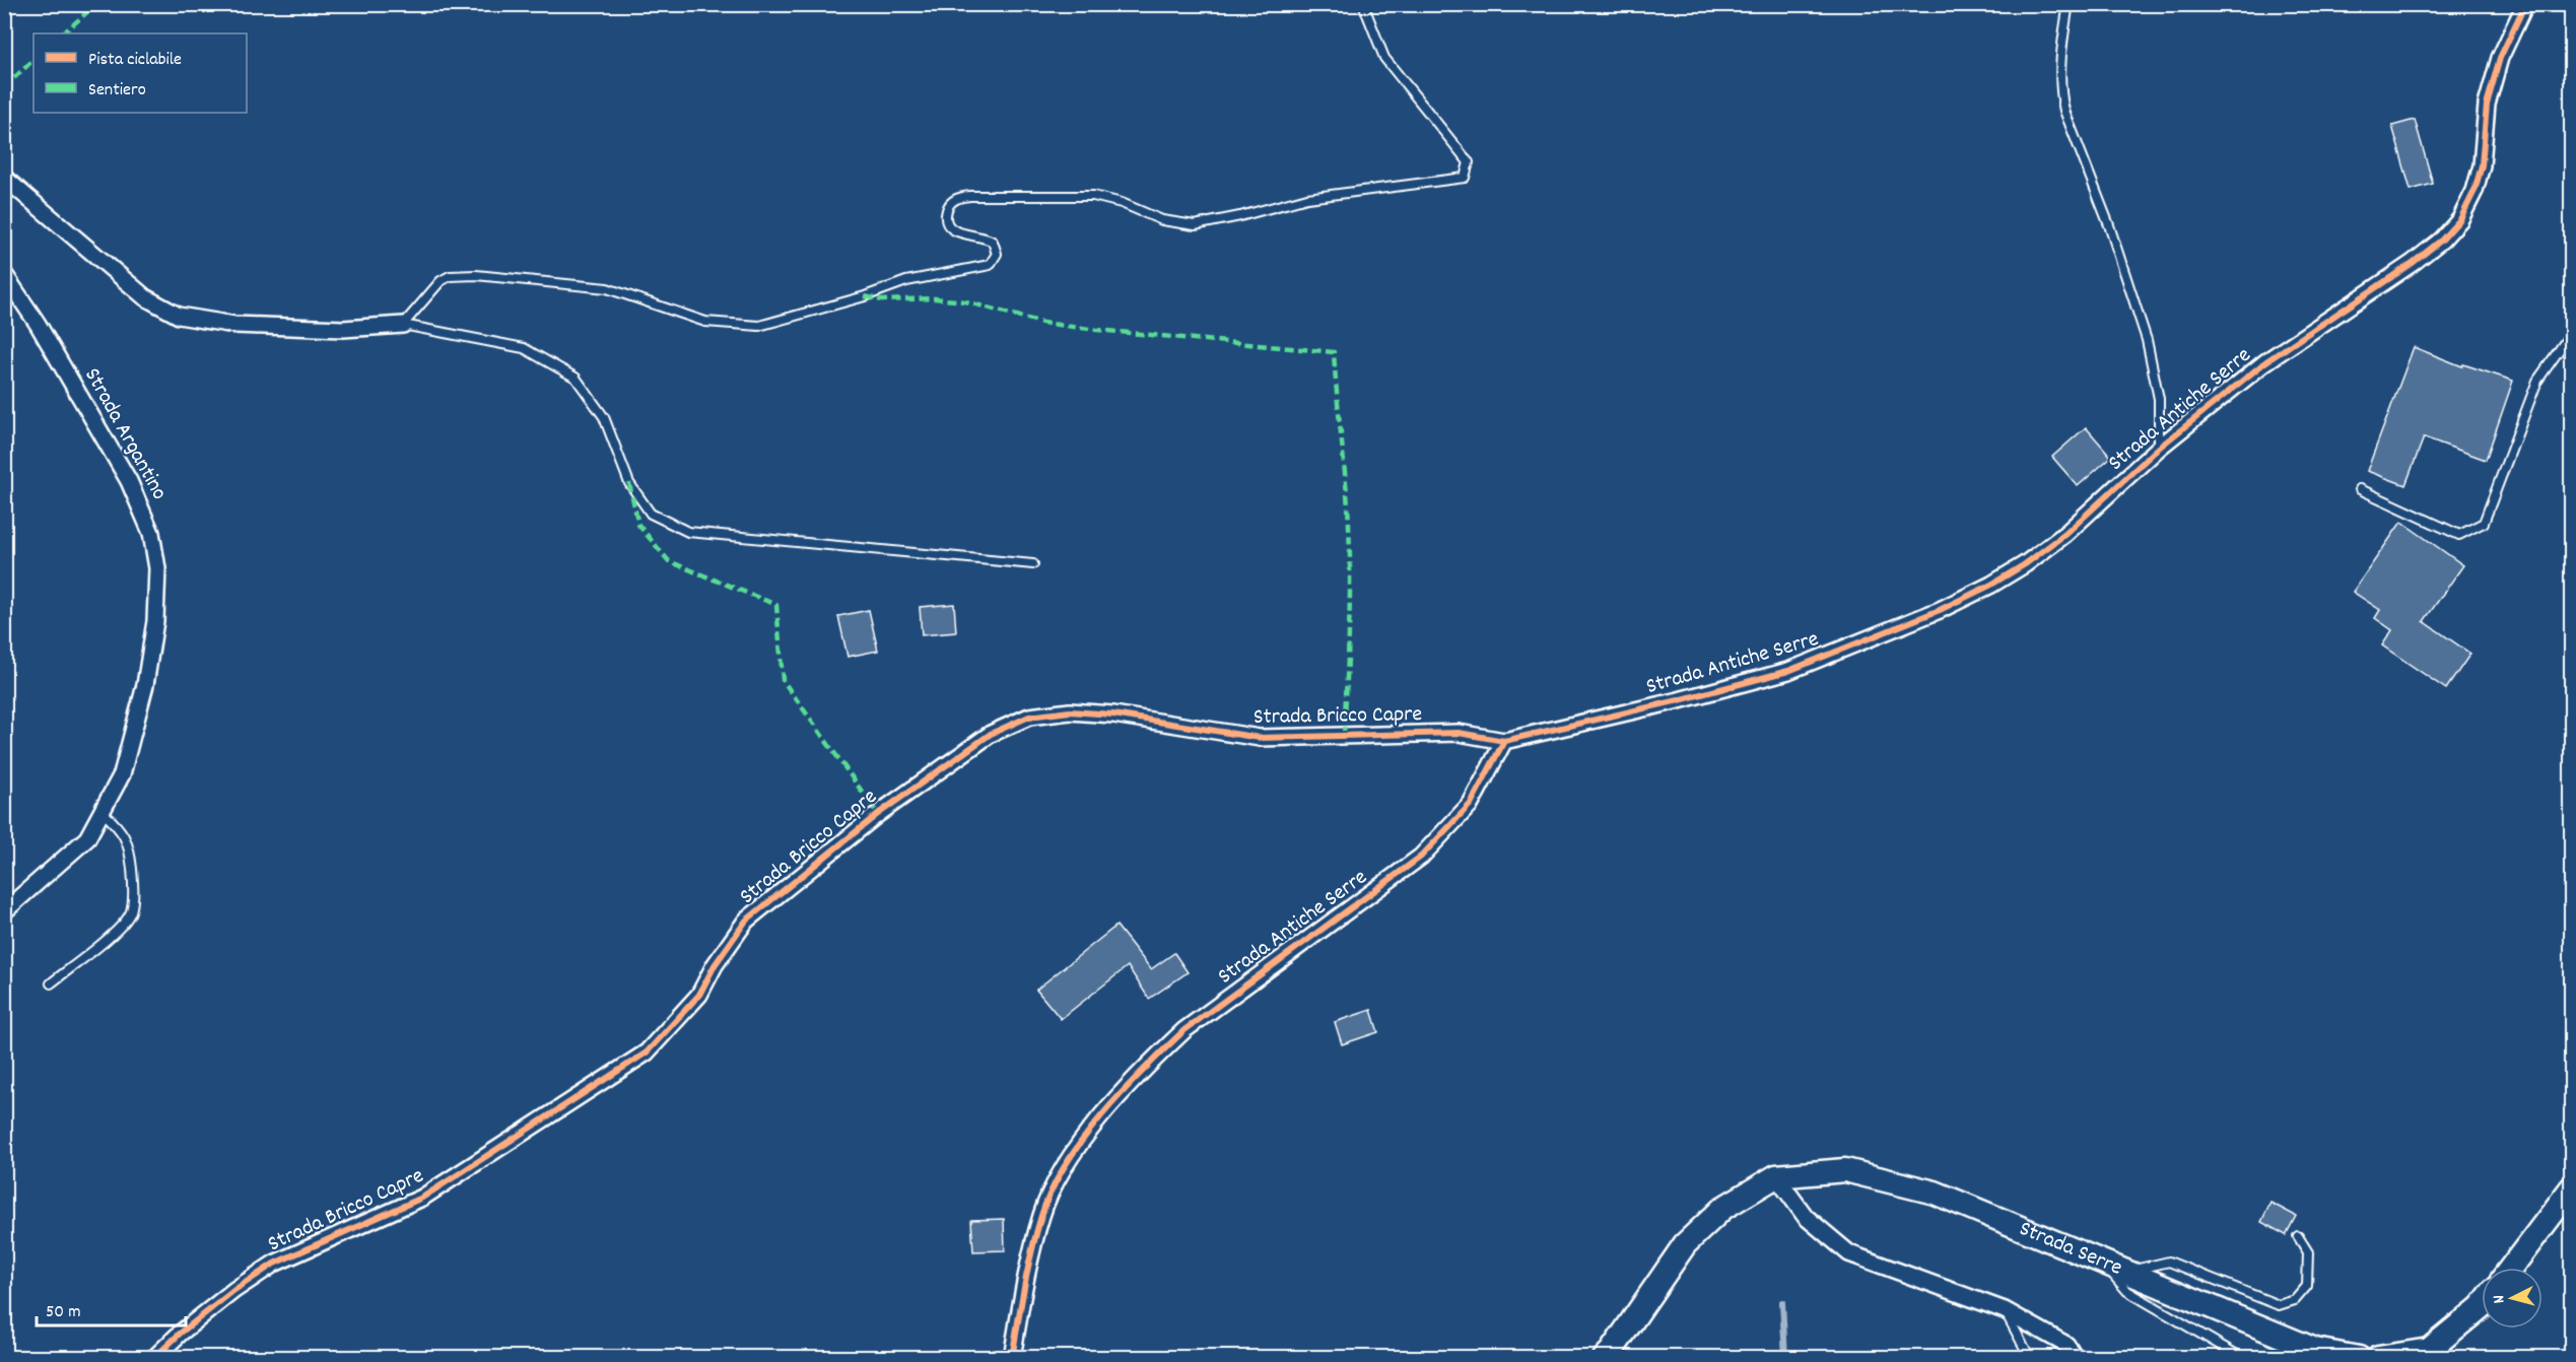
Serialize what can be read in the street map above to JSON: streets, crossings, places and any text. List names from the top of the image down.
{
  "streets": {
    "main road": ["Strada Serre"],
    "street": ["Strada Antiche Serre", "Strada Argantino", "Strada Bricco Capre"]
  },
  "crossings": [
    ["Strada Antiche Serre", "Strada Bricco Capre"]
  ],
  "legend": ["Pista ciclabile", "Sentiero"],
  "scale_bar": "50 m",
  "north": "left"
}
